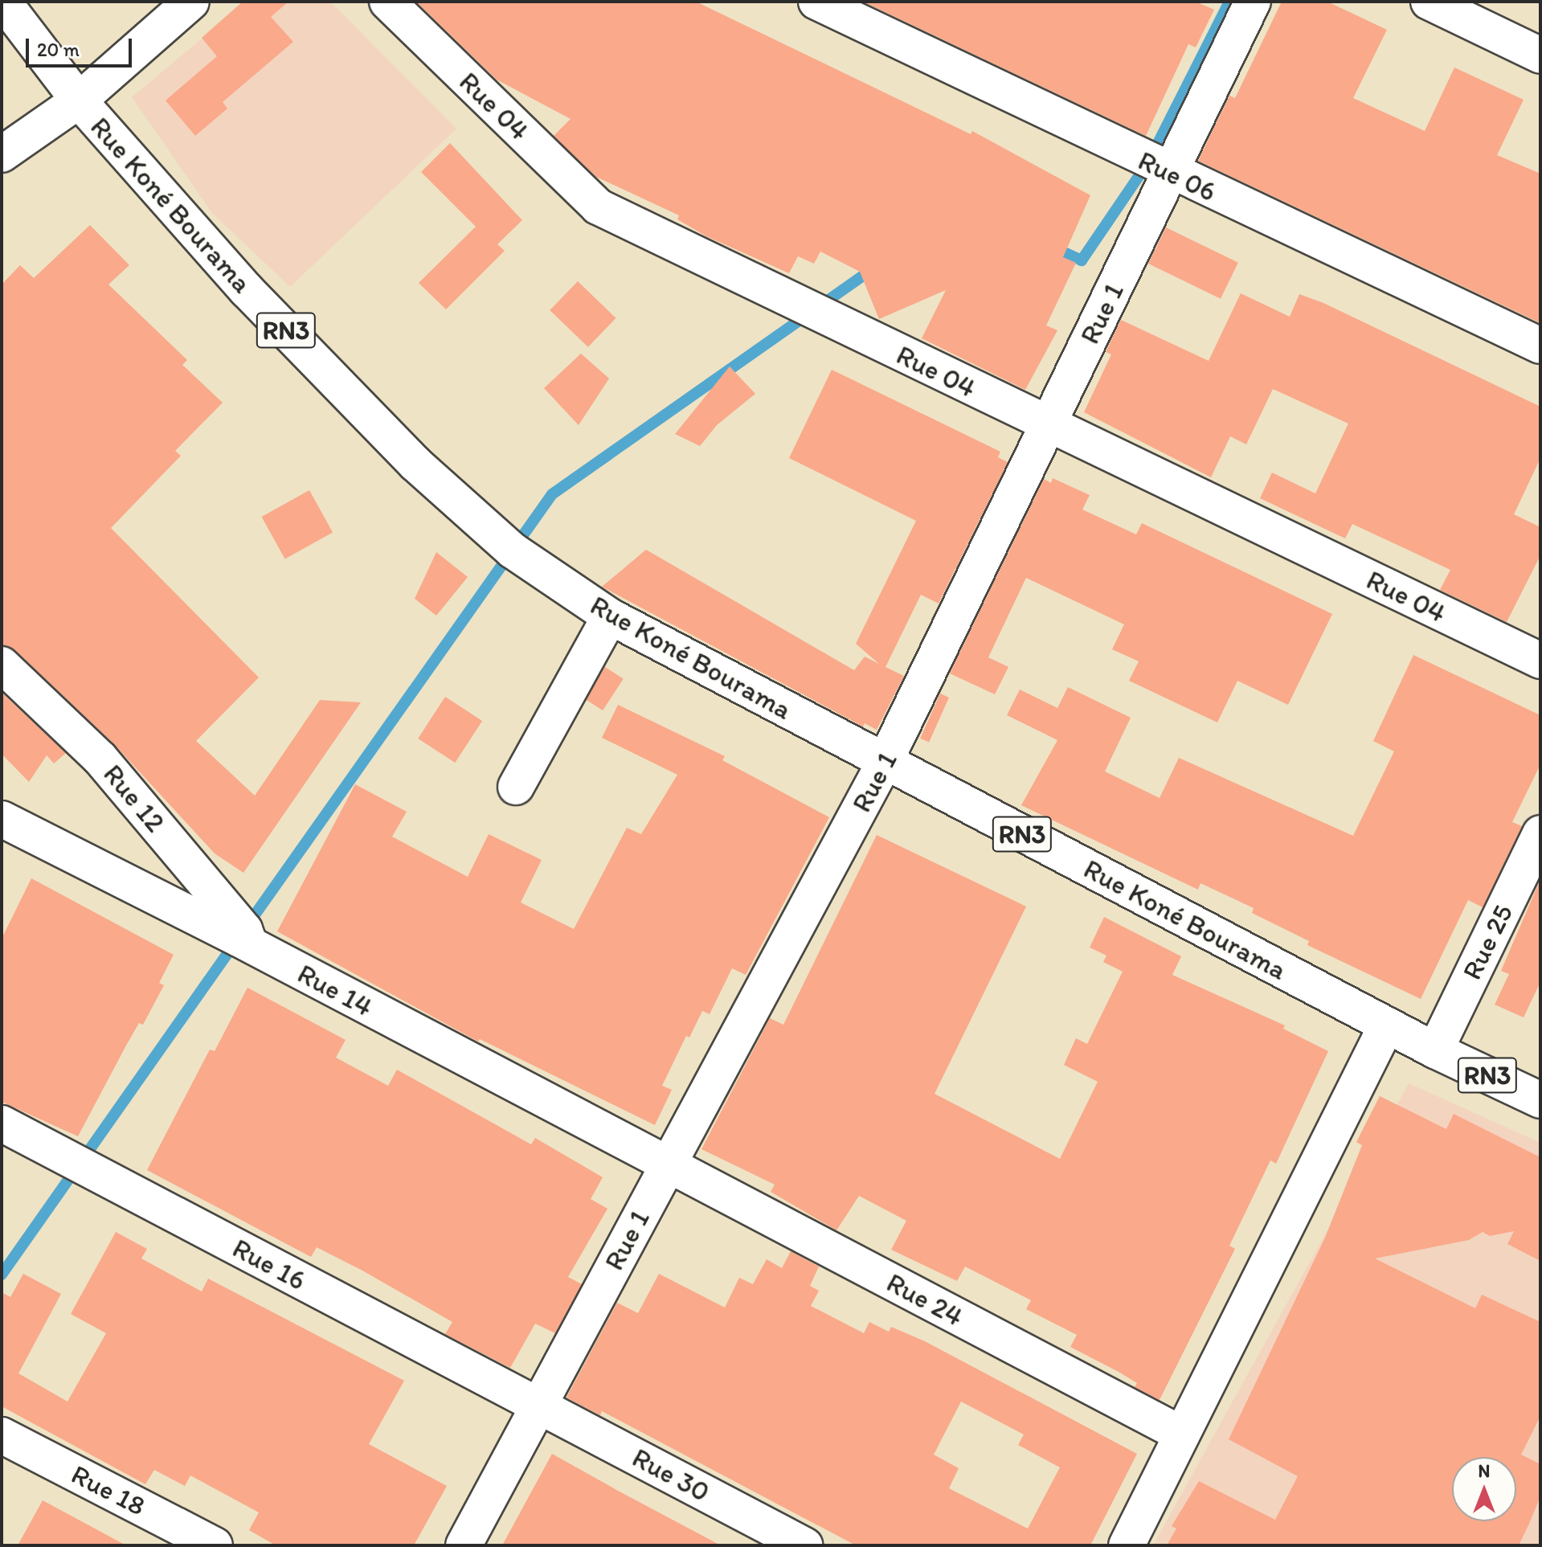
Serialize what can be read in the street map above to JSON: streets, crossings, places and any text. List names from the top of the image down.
{
  "streets": {
    "main road": [
      "Rue 04",
      "Rue 06",
      "Rue Koné Bourama",
      "Rue 1",
      "RN3",
      "Rue 12",
      "Rue 25",
      "Rue 14",
      "Rue 16",
      "Rue 24",
      "Rue 30",
      "Rue 18"
    ]
  },
  "crossings": [
    ["Rue 04", "Rue 1"],
    ["Rue 06", "Rue 1"],
    ["Rue Koné Bourama", "Rue 1"],
    ["Rue Koné Bourama", "Rue 25"],
    ["Rue 1", "Rue 14"],
    ["Rue 1", "Rue 16"],
    ["Rue 1", "Rue 24"],
    ["Rue 1", "Rue 30"],
    ["Rue 12", "Rue 14"],
    ["Rue 14", "Rue 24"],
    ["Rue 16", "Rue 30"]
  ],
  "scale_bar": "20 m",
  "north": "top"
}
